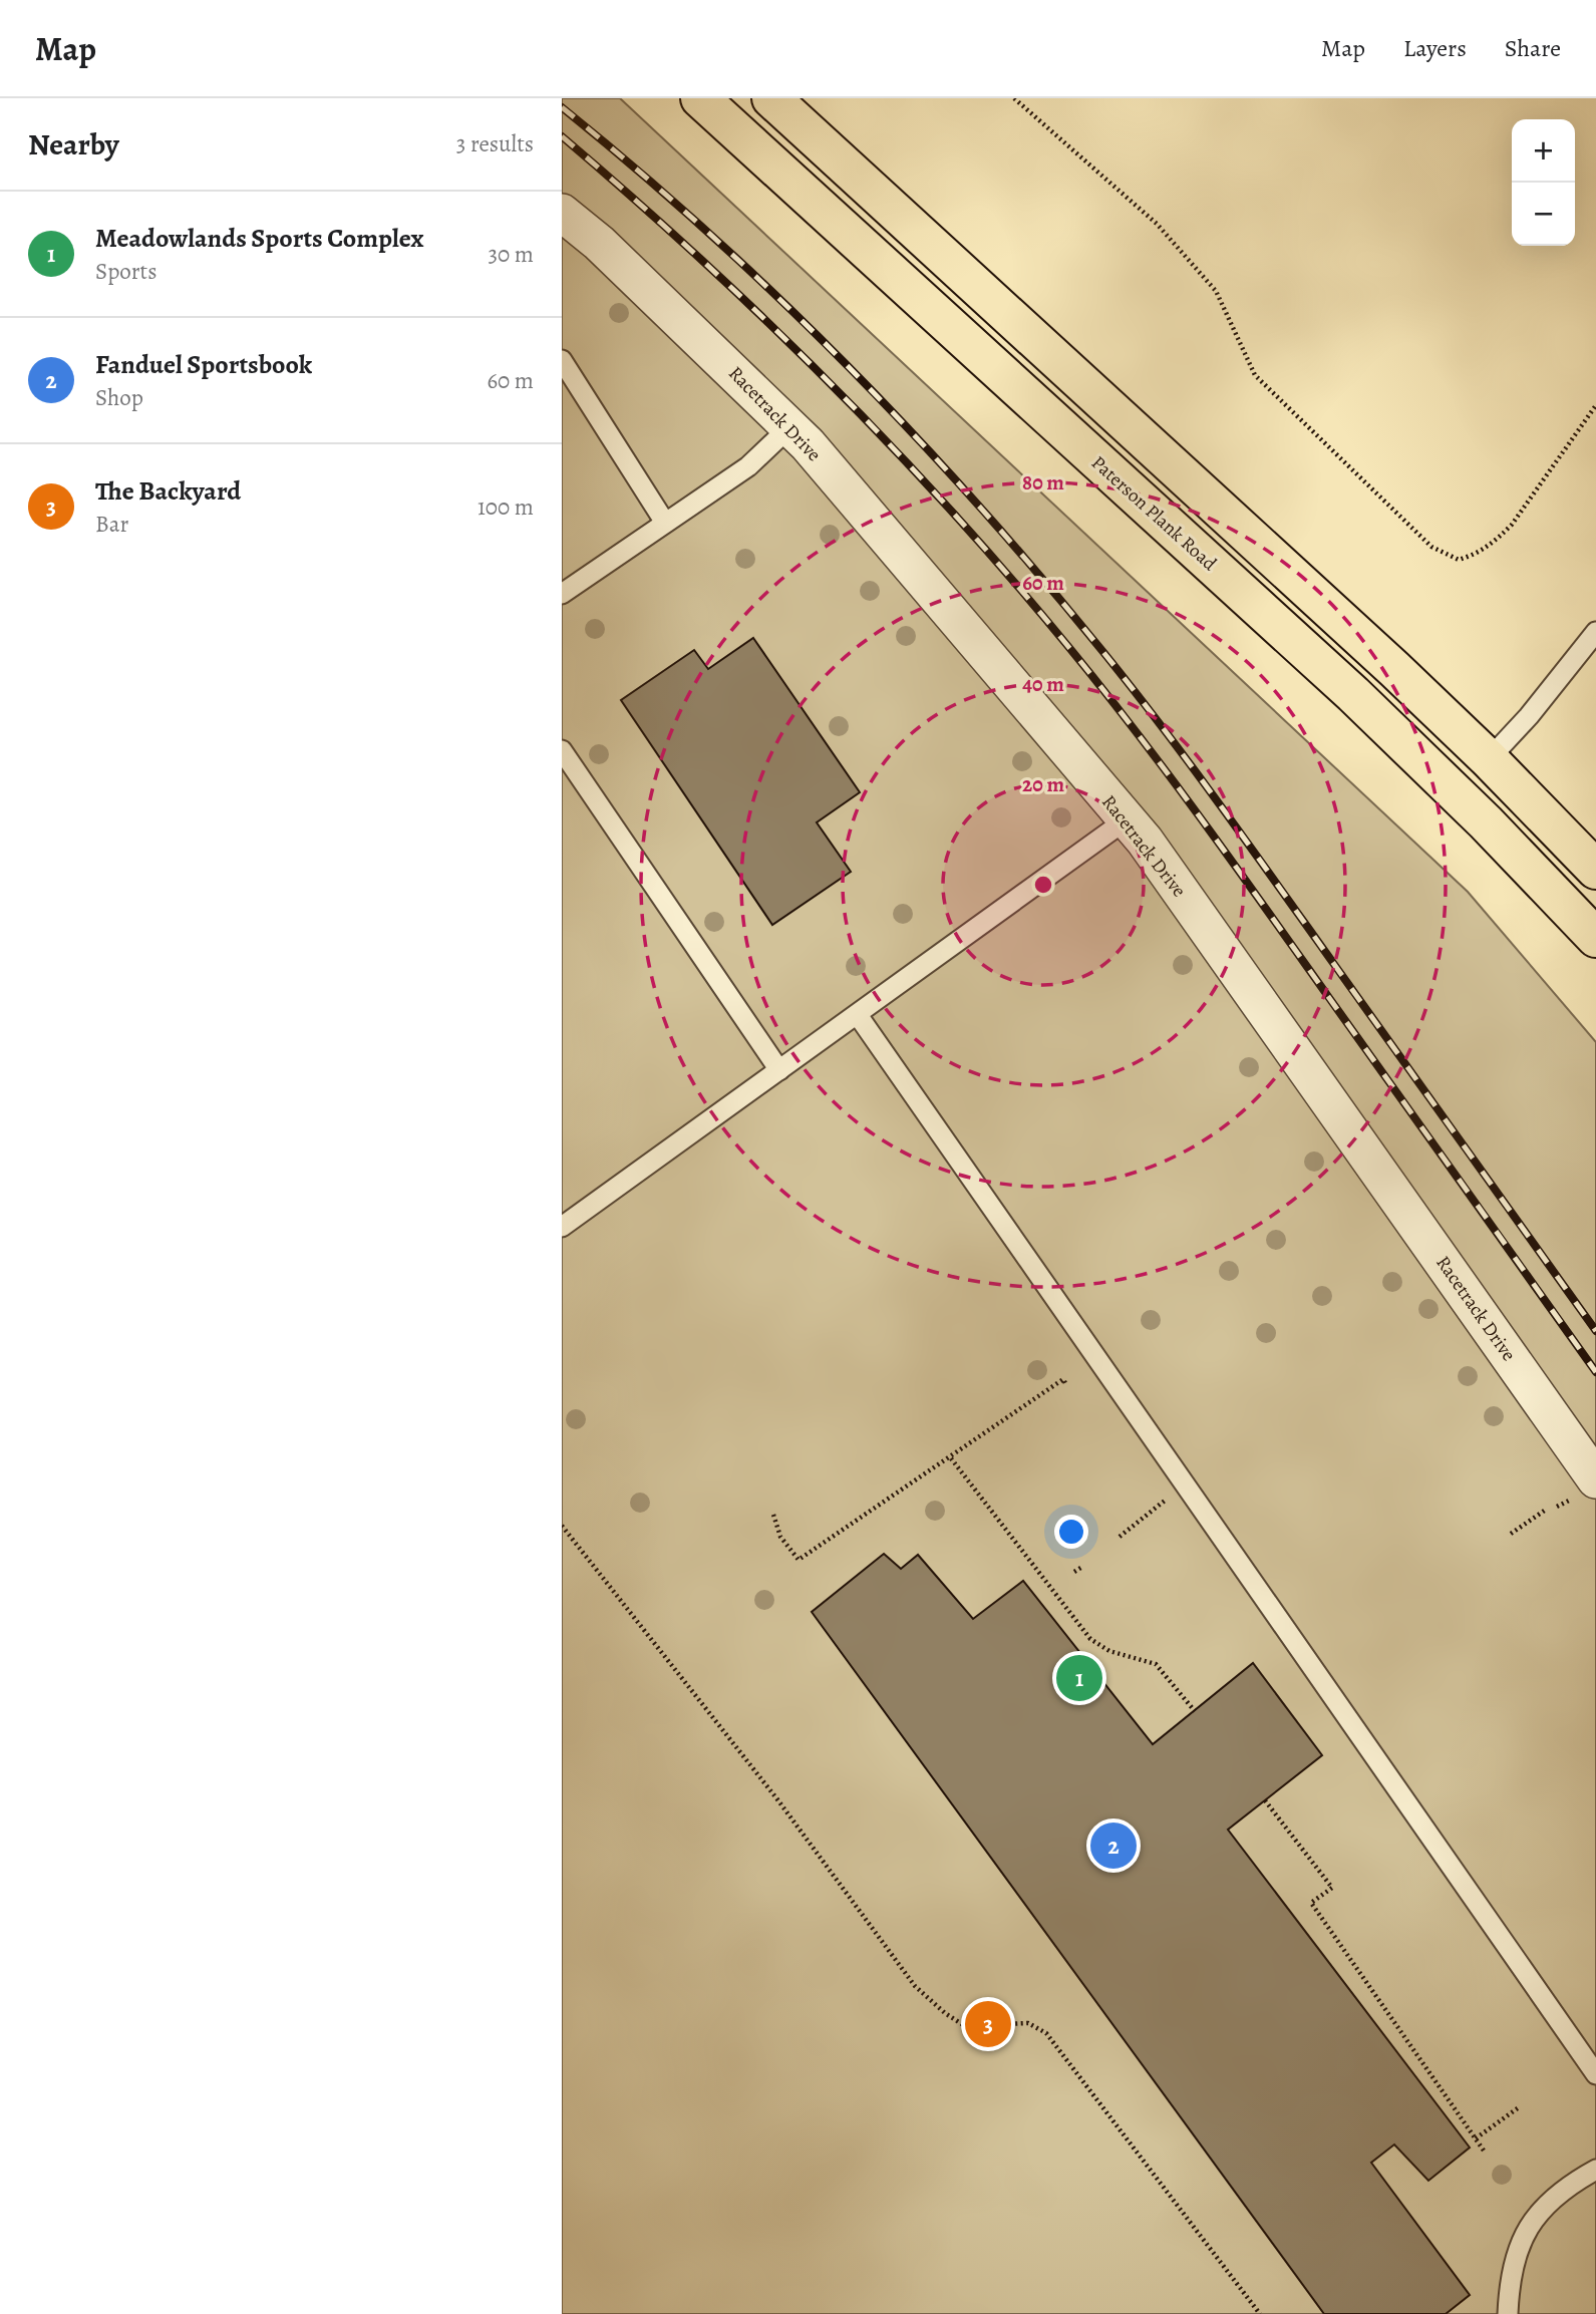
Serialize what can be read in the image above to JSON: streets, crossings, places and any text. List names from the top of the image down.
{
  "streets": {
    "main road": ["Paterson Plank Road"],
    "street": ["Racetrack Drive"]
  },
  "page": {
    "header": "Map",
    "nav": ["Map", "Layers", "Share"],
    "heading": ["Nearby", "3 results"],
    "map_buttons": ["+", "−"],
    "list": [
      {
        "mark": "1",
        "name": "Meadowlands Sports Complex",
        "note": "Sports",
        "value": "30 m"
      },
      {
        "mark": "2",
        "name": "Fanduel Sportsbook",
        "note": "Shop",
        "value": "60 m"
      },
      {
        "mark": "3",
        "name": "The Backyard",
        "note": "Bar",
        "value": "100 m"
      }
    ],
    "pins": ["1", "2", "3"]
  },
  "rings": [
    "80 m",
    "60 m",
    "40 m",
    "20 m"
  ]
}
